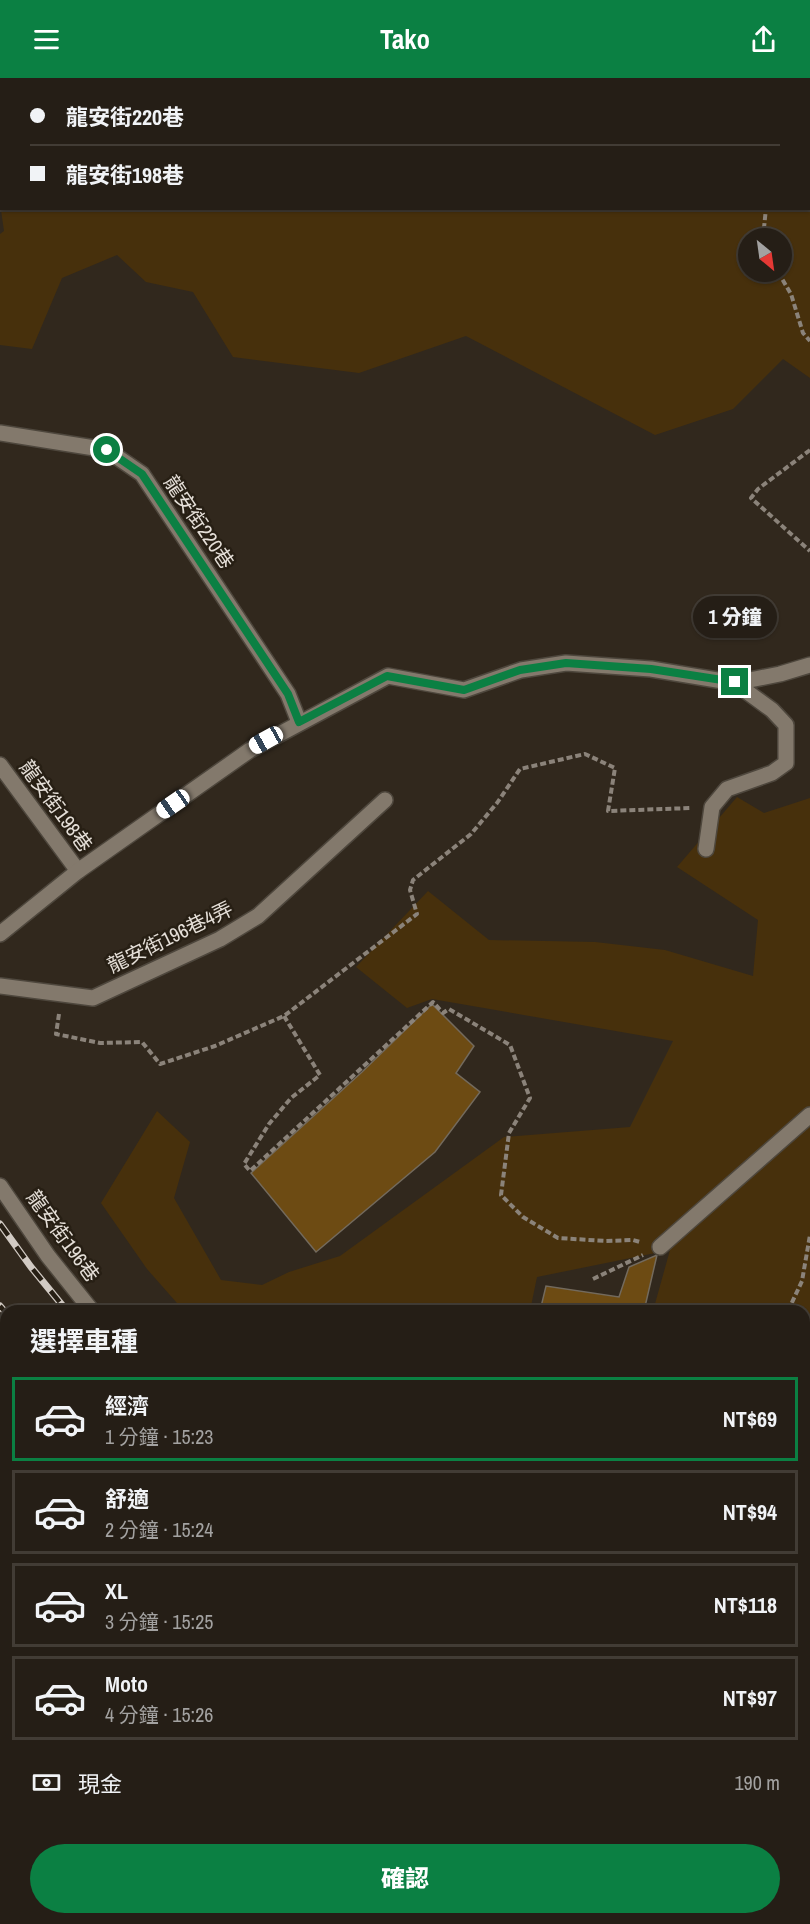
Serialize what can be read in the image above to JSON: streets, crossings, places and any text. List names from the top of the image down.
{
  "streets": {
    "lane": [
      "龍安街220巷",
      "龍安街198巷",
      "龍安街196巷4弄",
      "龍安街196巷"
    ]
  },
  "crossings": [
    ["龍安街220巷", "龍安街198巷"]
  ],
  "north": "bottom right",
  "page": {
    "header": "Tako",
    "banner": ["龍安街220巷", "龍安街198巷"],
    "bubble": "1 分鐘",
    "heading": "選擇車種",
    "list": [
      {
        "name": "經濟",
        "note": "1 分鐘 · 15:23",
        "value": "NT$69"
      },
      {
        "name": "舒適",
        "note": "2 分鐘 · 15:24",
        "value": "NT$94"
      },
      {
        "name": "XL",
        "note": "3 分鐘 · 15:25",
        "value": "NT$118"
      },
      {
        "name": "Moto",
        "note": "4 分鐘 · 15:26",
        "value": "NT$97"
      }
    ],
    "pay": ["現金", "190 m"],
    "buttons": "確認"
  }
}
